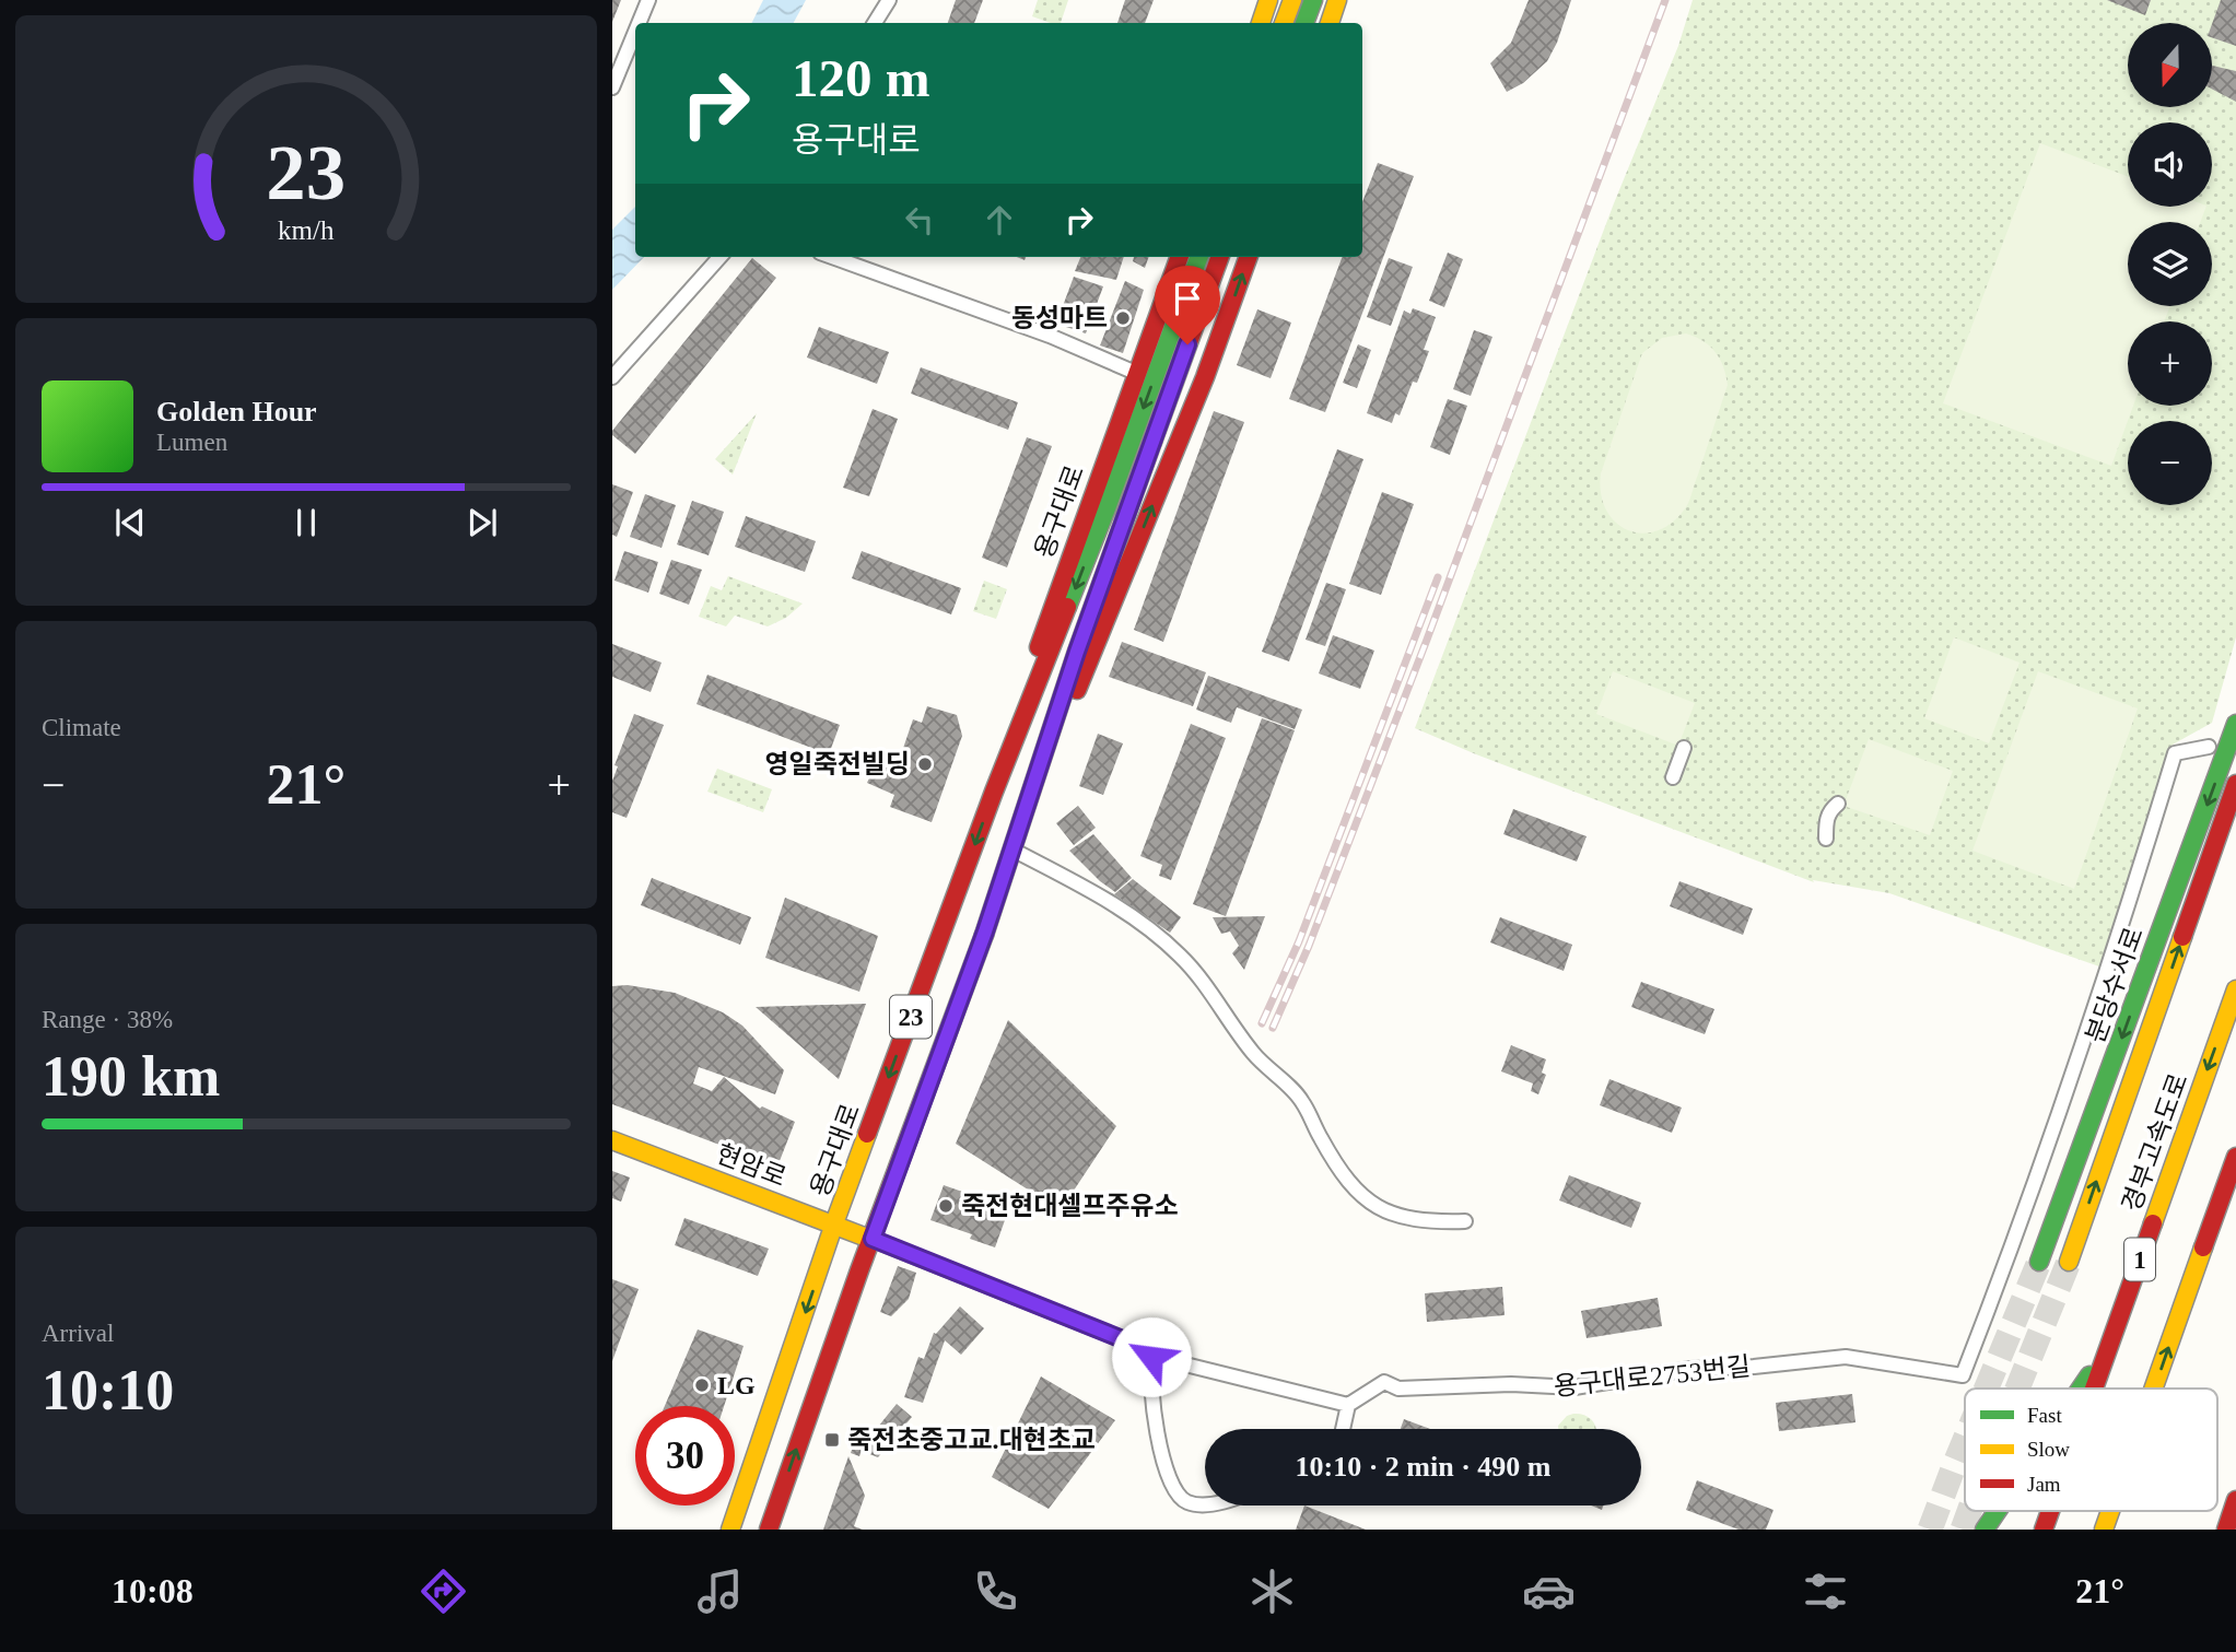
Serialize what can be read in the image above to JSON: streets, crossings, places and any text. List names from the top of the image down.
{
  "streets": {
    "main road": [
      "용구대로",
      "분당수서로",
      "23",
      "경부고속도로",
      "현암로",
      "1"
    ],
    "street": ["용구대로2753번길"]
  },
  "crossings": [
    ["용구대로", "현암로"]
  ],
  "places": {
    "other": [
      "동성마트",
      "영일죽전빌딩",
      "죽전현대셀프주유소",
      "LG"
    ],
    "transit": ["죽전초중고교.대현초교"]
  },
  "legend": ["Fast", "Slow", "Jam"],
  "north": "bottom",
  "page": {
    "map_buttons": ["+", "−"],
    "turn": ["120 m", "용구대로"],
    "song": ["Golden Hour", "Lumen"],
    "tile": [
      "Climate",
      ["Range · 38%", "190 km"],
      ["Arrival", "10:10"]
    ],
    "heat": ["−", "21°", "+"],
    "limit": "30",
    "trip": "10:10 · 2 min · 490 m",
    "tabs": ["10:08", "21°"],
    "gauge": ["23", "km/h"]
  }
}
